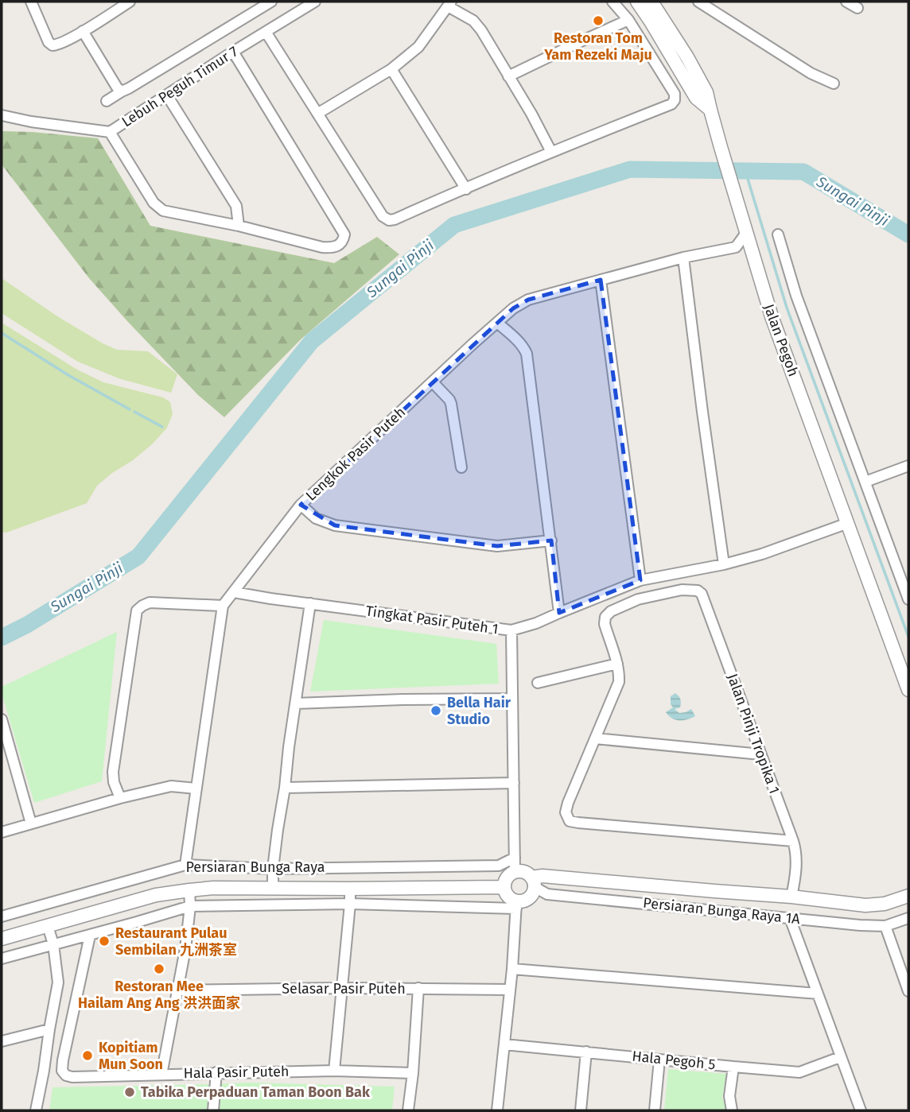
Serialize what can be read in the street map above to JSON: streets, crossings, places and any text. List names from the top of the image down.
{
  "streets": {
    "street": [
      "Lebuh Peguh Timur 7",
      "Jalan Pegoh",
      "Lengkok Pasir Puteh",
      "Tingkat Pasir Puteh 1",
      "Jalan Pinji Tropika 1",
      "Persiaran Bunga Raya",
      "Persiaran Bunga Raya 1A",
      "Selasar Pasir Puteh",
      "Hala Pegoh 5",
      "Hala Pasir Puteh"
    ]
  },
  "crossings": [
    ["Jalan Pegoh", "Tingkat Pasir Puteh 1"],
    ["Lengkok Pasir Puteh", "Tingkat Pasir Puteh 1"],
    ["Persiaran Bunga Raya", "Persiaran Bunga Raya 1A"]
  ],
  "water": ["Sungai Pinji"],
  "places": [
    "Restoran Tom Yam Rezeki Maju",
    "Bella Hair Studio",
    "Restaurant Pulau Sembilan 九洲茶室",
    "Restoran Mee Hailam Ang Ang 洪洪面家",
    "Kopitiam Mun Soon",
    "Tabika Perpaduan Taman Boon Bak"
  ]
}
